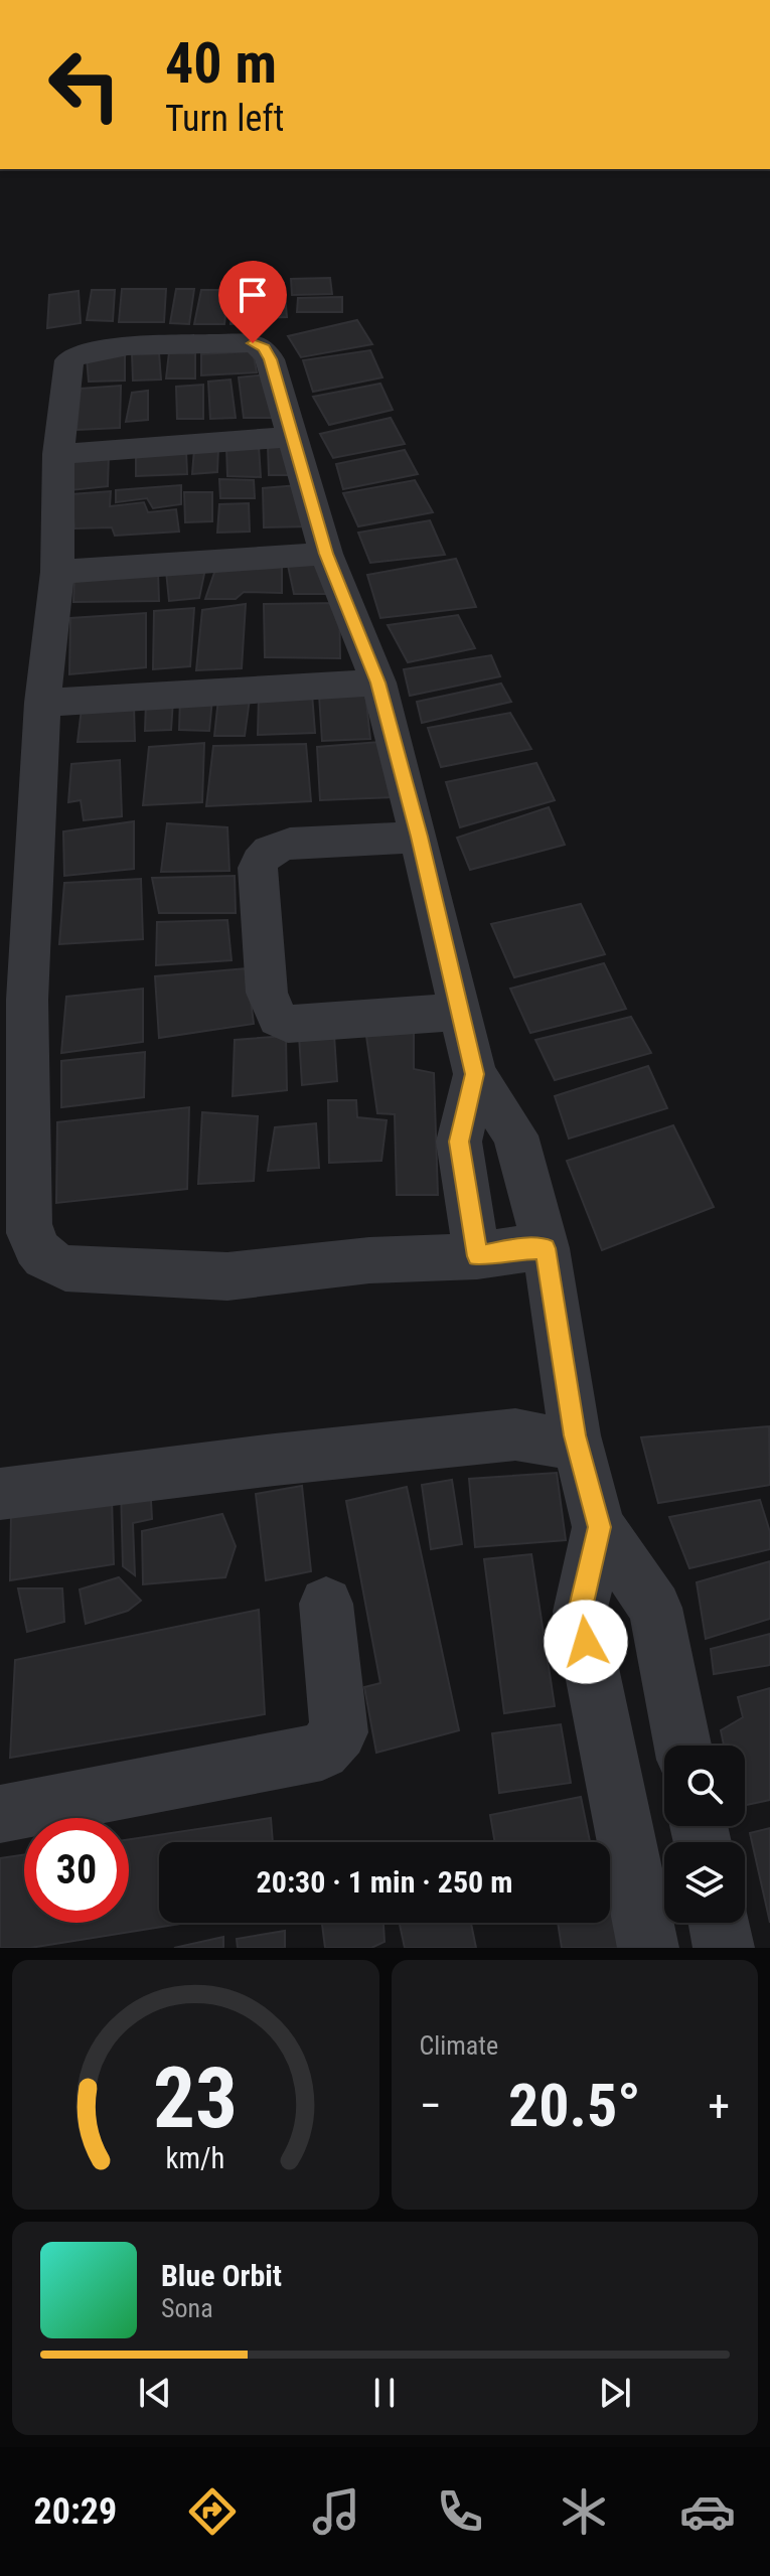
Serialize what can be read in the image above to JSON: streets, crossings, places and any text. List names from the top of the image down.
{
  "page": {
    "turn": ["40 m", "Turn left"],
    "limit": "30",
    "trip": "20:30 · 1 min · 250 m",
    "tile": "Climate",
    "heat": ["−", "20.5°", "+"],
    "song": ["Blue Orbit", "Sona"],
    "tabs": "20:29",
    "gauge": ["23", "km/h"]
  }
}
